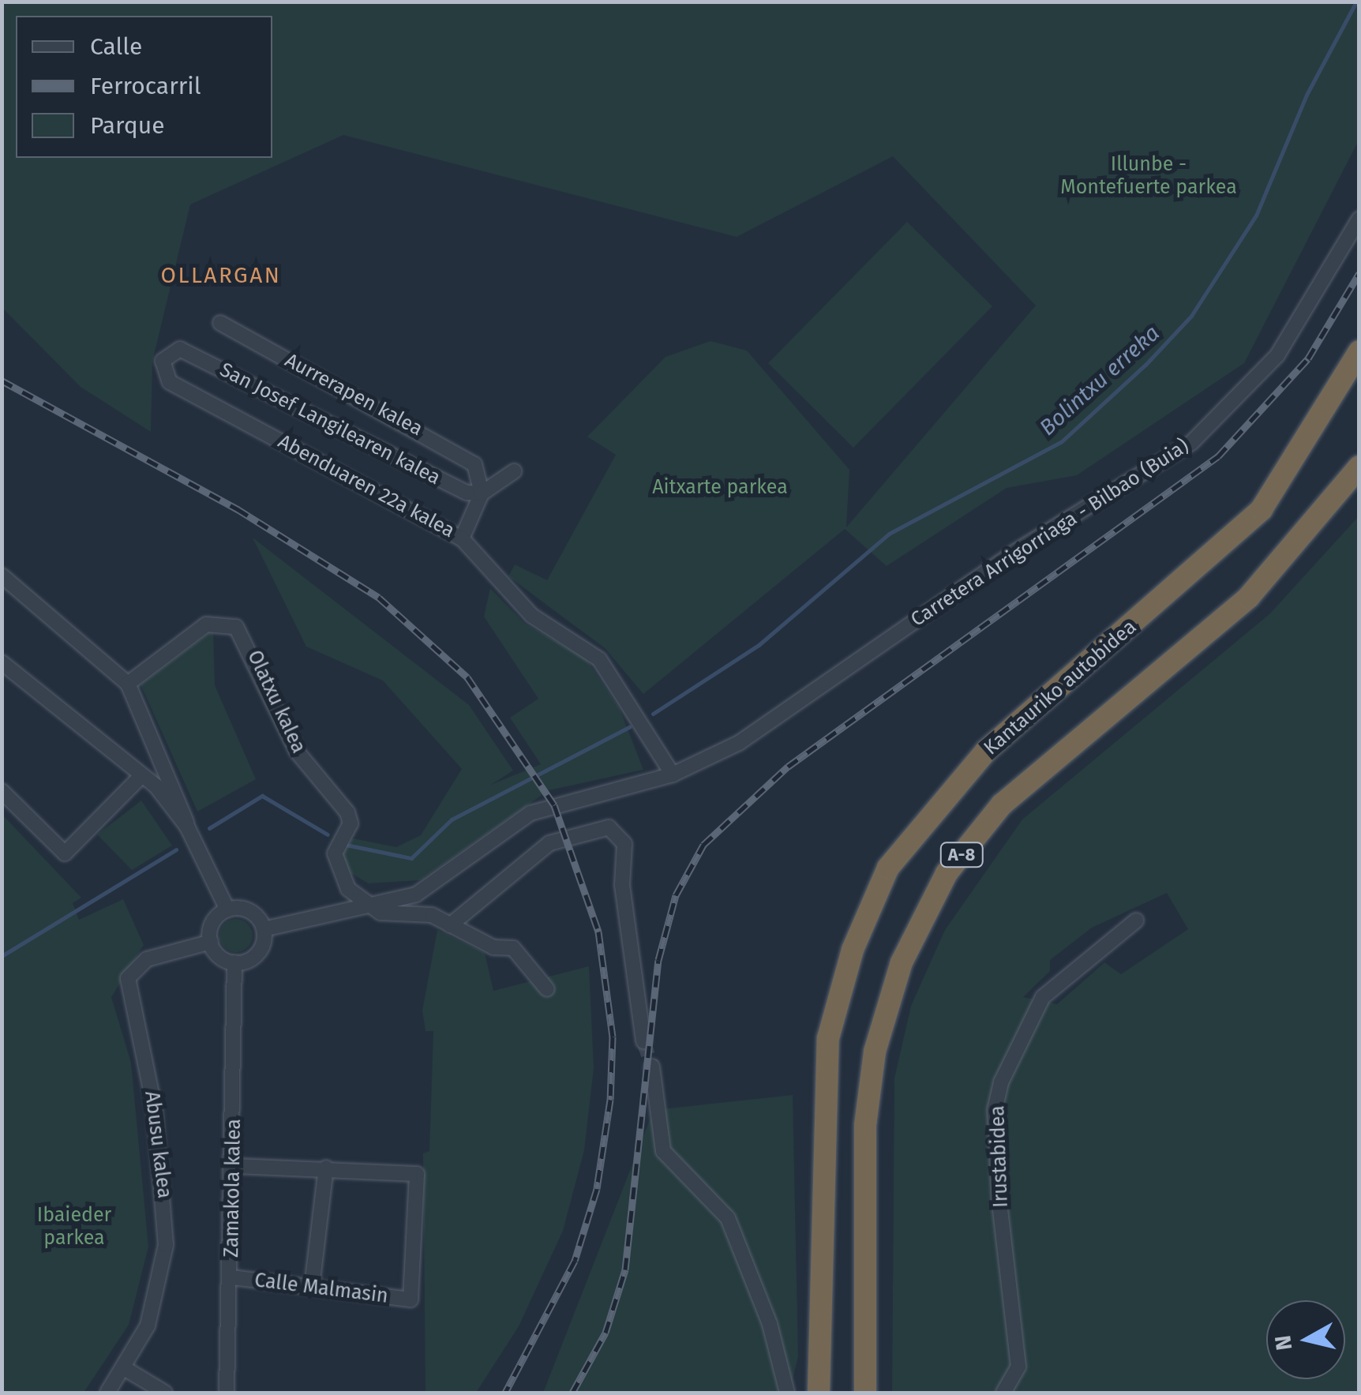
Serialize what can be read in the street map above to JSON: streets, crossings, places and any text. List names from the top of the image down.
{
  "streets": {
    "highway": ["Kantauriko autobidea", "A-8"],
    "street": [
      "Aurrerapen kalea",
      "San Josef Langilearen kalea",
      "Abenduaren 22a kalea",
      "Carretera Arrigorriaga - Bilbao (Buia)",
      "Olatxu kalea",
      "Abusu kalea",
      "Irustabidea",
      "Zamakola kalea",
      "Calle Malmasin"
    ]
  },
  "crossings": [
    ["Aurrerapen kalea", "San Josef Langilearen kalea"],
    ["San Josef Langilearen kalea", "Abenduaren 22a kalea"],
    ["Abenduaren 22a kalea", "Carretera Arrigorriaga - Bilbao (Buia)"],
    ["Carretera Arrigorriaga - Bilbao (Buia)", "Abusu kalea"],
    ["Carretera Arrigorriaga - Bilbao (Buia)", "Zamakola kalea"],
    ["Abusu kalea", "Zamakola kalea"],
    ["Zamakola kalea", "Calle Malmasin"]
  ],
  "districts": ["OLLARGAN"],
  "water": ["Bolintxu erreka"],
  "parks": ["Illunbe - Montefuerte parkea", "Aitxarte parkea", "Ibaieder parkea"],
  "legend": ["Calle", "Ferrocarril", "Parque"],
  "north": "left"
}
